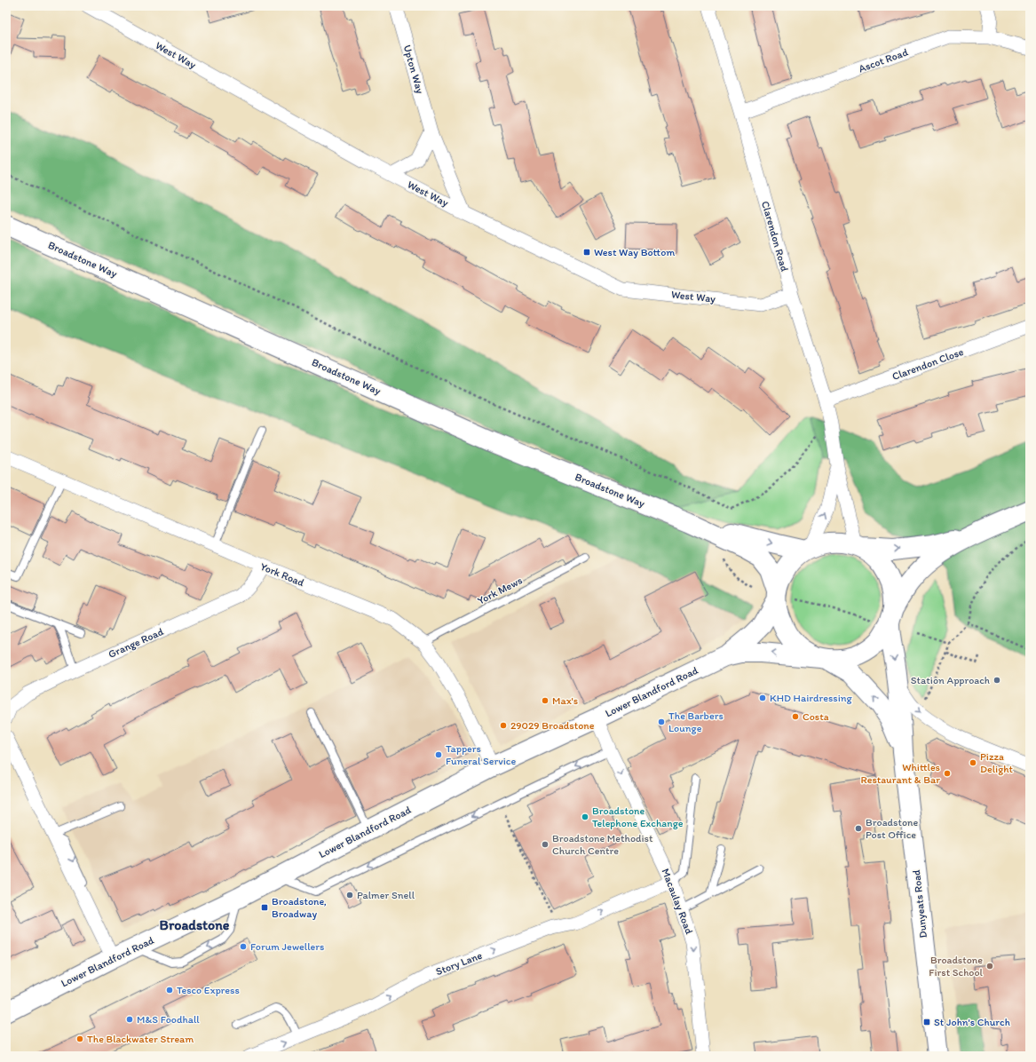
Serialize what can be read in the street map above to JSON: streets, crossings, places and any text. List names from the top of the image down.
{
  "streets": {
    "main road": ["Broadstone Way", "Lower Blandford Road", "Dunyeats Road"],
    "street": [
      "West Way",
      "Ascot Road",
      "Upton Way",
      "Clarendon Road",
      "Clarendon Close",
      "York Road",
      "Grange Road",
      "Macaulay Road",
      "Story Lane"
    ],
    "lane": ["York Mews"]
  },
  "crossings": [
    ["West Way", "Upton Way"],
    ["West Way", "Clarendon Road"],
    ["Ascot Road", "Clarendon Road"],
    ["Clarendon Road", "Broadstone Way"],
    ["Clarendon Road", "Clarendon Close"],
    ["Clarendon Road", "Lower Blandford Road"],
    ["Clarendon Road", "Dunyeats Road"],
    ["Broadstone Way", "Lower Blandford Road"],
    ["Broadstone Way", "Dunyeats Road"],
    ["York Road", "York Mews"],
    ["York Road", "Grange Road"],
    ["York Road", "Lower Blandford Road"],
    ["Lower Blandford Road", "Macaulay Road"],
    ["Lower Blandford Road", "Dunyeats Road"],
    ["Macaulay Road", "Story Lane"]
  ],
  "one_way": ["Macaulay Road", "Story Lane"],
  "districts": ["Broadstone"],
  "places": {
    "transit": ["West Way Bottom", "Broadstone, Broadway", "St John's Church"],
    "other": [
      "Station Approach",
      "KHD Hairdressing",
      "Max's",
      "Costa",
      "The Barbers Lounge",
      "29029 Broadstone",
      "Tappers Funeral Service",
      "Pizza Delight",
      "Whittles Restaurant & Bar",
      "Broadstone Telephone Exchange",
      "Broadstone Post Office",
      "Broadstone Methodist Church Centre",
      "Palmer Snell",
      "Forum Jewellers",
      "Broadstone First School",
      "Tesco Express",
      "M&S Foodhall",
      "The Blackwater Stream"
    ]
  }
}
